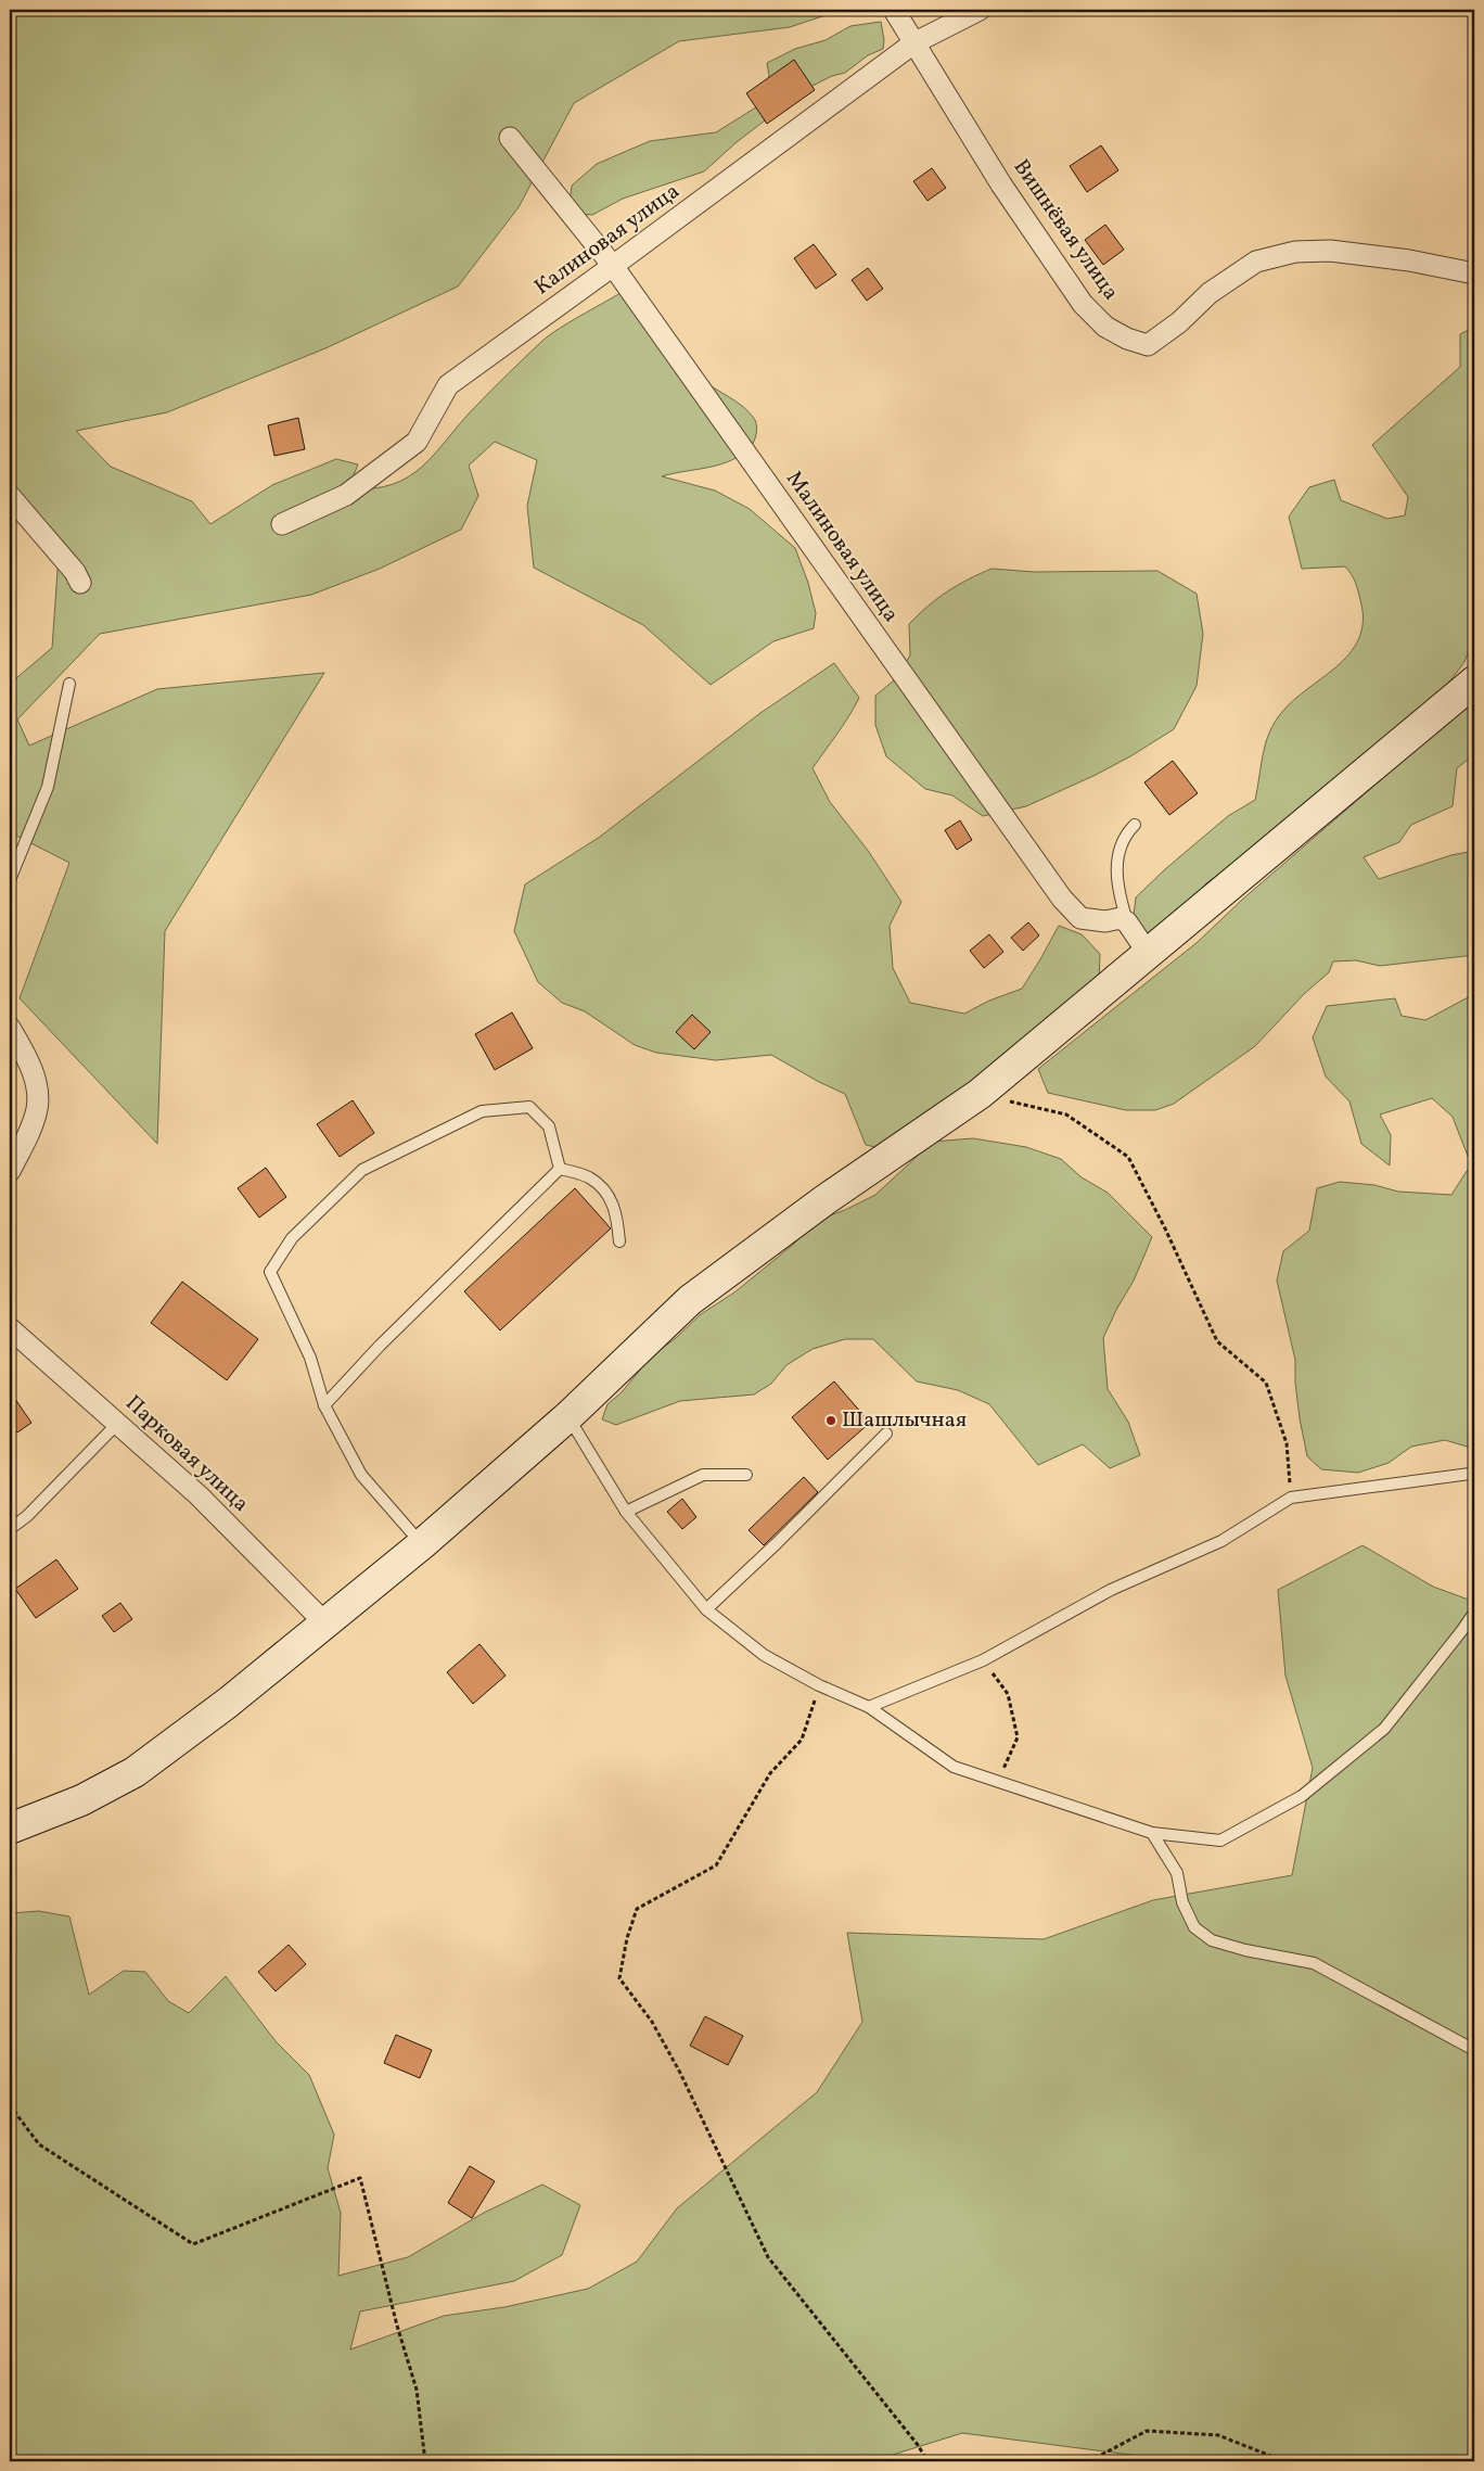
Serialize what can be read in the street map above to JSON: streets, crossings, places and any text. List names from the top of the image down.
{
  "streets": {
    "street": [
      "Вишнёвая улица",
      "Калиновая улица",
      "Малиновая улица",
      "Парковая улица"
    ]
  },
  "crossings": [
    ["Вишнёвая улица", "Калиновая улица"],
    ["Калиновая улица", "Малиновая улица"]
  ],
  "places": ["Шашлычная"]
}
